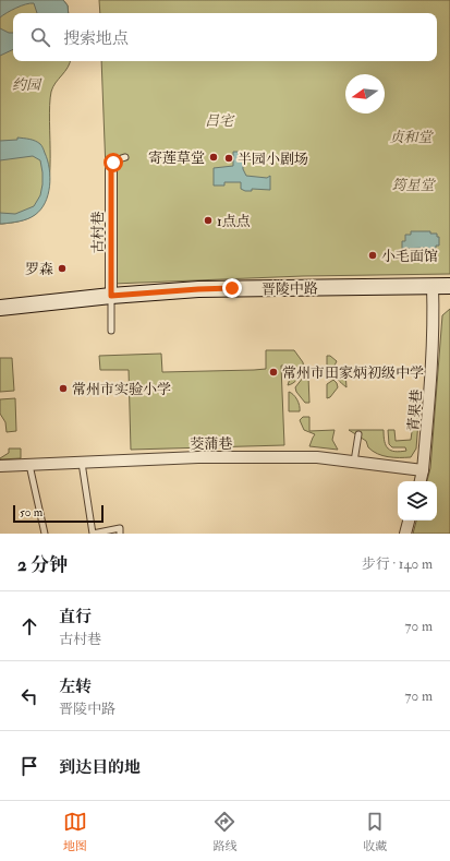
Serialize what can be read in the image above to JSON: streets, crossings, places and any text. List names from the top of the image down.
{
  "streets": {
    "main road": ["晋陵中路"],
    "street": ["古村巷", "青果巷", "茭蒲巷"]
  },
  "crossings": [
    ["古村巷", "晋陵中路"],
    ["晋陵中路", "青果巷"],
    ["青果巷", "茭蒲巷"]
  ],
  "parks": [
    "约园",
    "吕宅",
    "贞和堂",
    "筠星堂"
  ],
  "places": [
    "寄莲草堂",
    "半园小剧场",
    "1点点",
    "小毛面馆",
    "罗森",
    "常州市田家炳初级中学",
    "常州市实验小学"
  ],
  "scale_bar": "50 m",
  "north": "left",
  "page": {
    "search": "搜索地点",
    "scale": "50 m",
    "heading": ["2 分钟", "步行 · 140 m"],
    "list": [
      ["直行", "古村巷", "70 m"],
      ["左转", "晋陵中路", "70 m"],
      "到达目的地"
    ],
    "nav": ["地图", "路线", "收藏"]
  }
}
